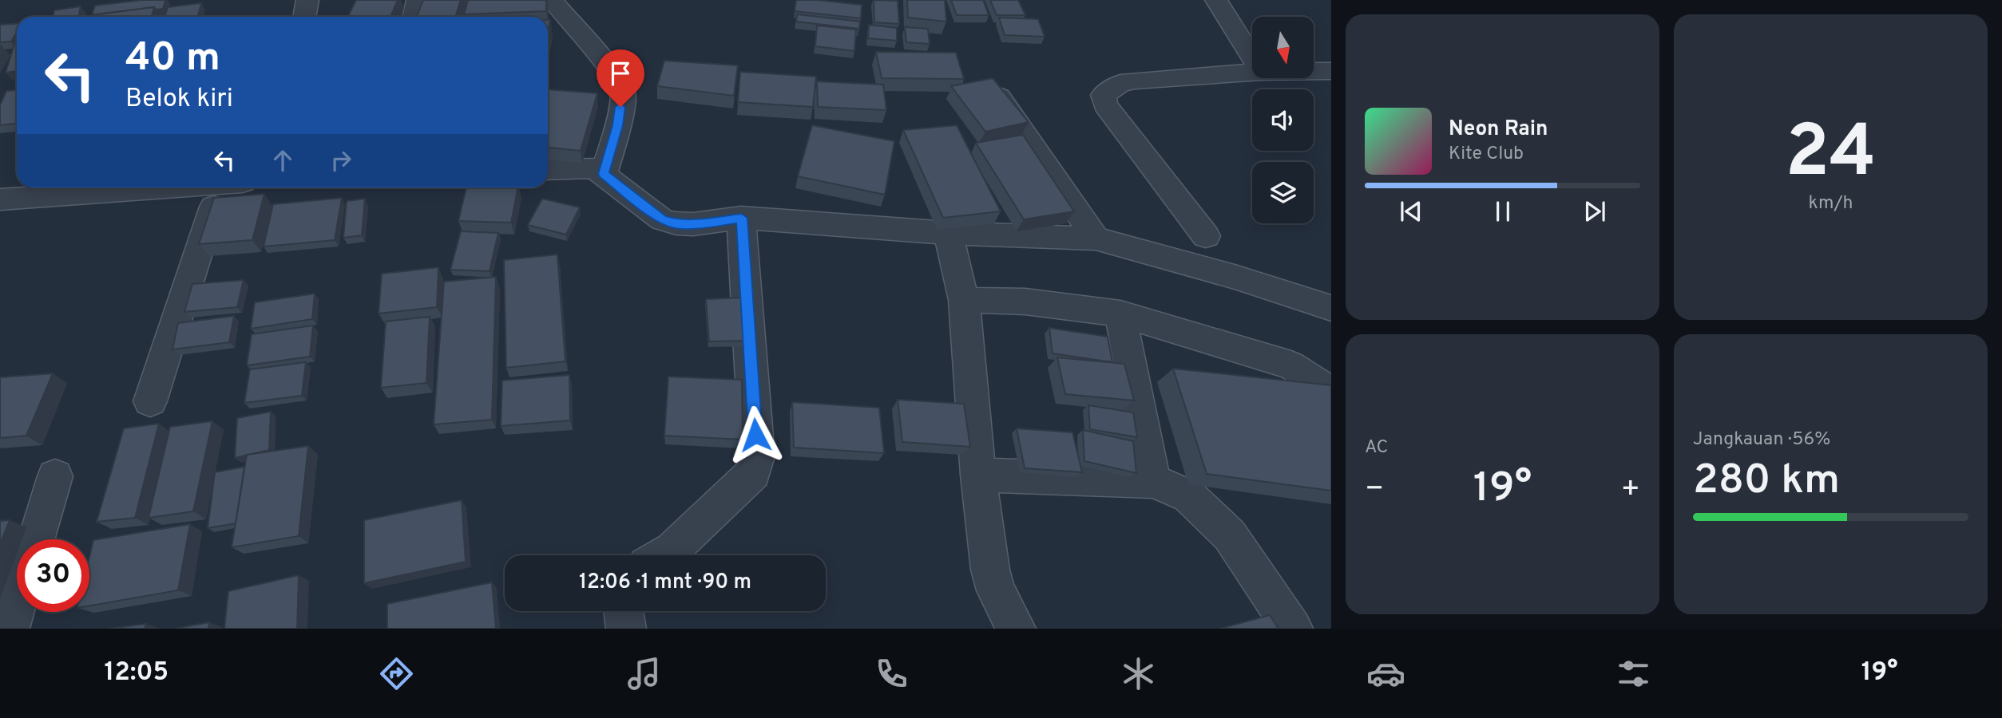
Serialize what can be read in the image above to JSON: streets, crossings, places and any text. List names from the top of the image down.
{
  "north": "bottom",
  "page": {
    "tile": [
      ["24", "km/h"],
      "AC",
      ["Jangkauan · 56%", "280 km"]
    ],
    "turn": ["40 m", "Belok kiri"],
    "song": ["Neon Rain", "Kite Club"],
    "heat": ["−", "19°", "+"],
    "limit": "30",
    "trip": "12:06 · 1 mnt · 90 m",
    "tabs": ["12:05", "19°"]
  }
}
